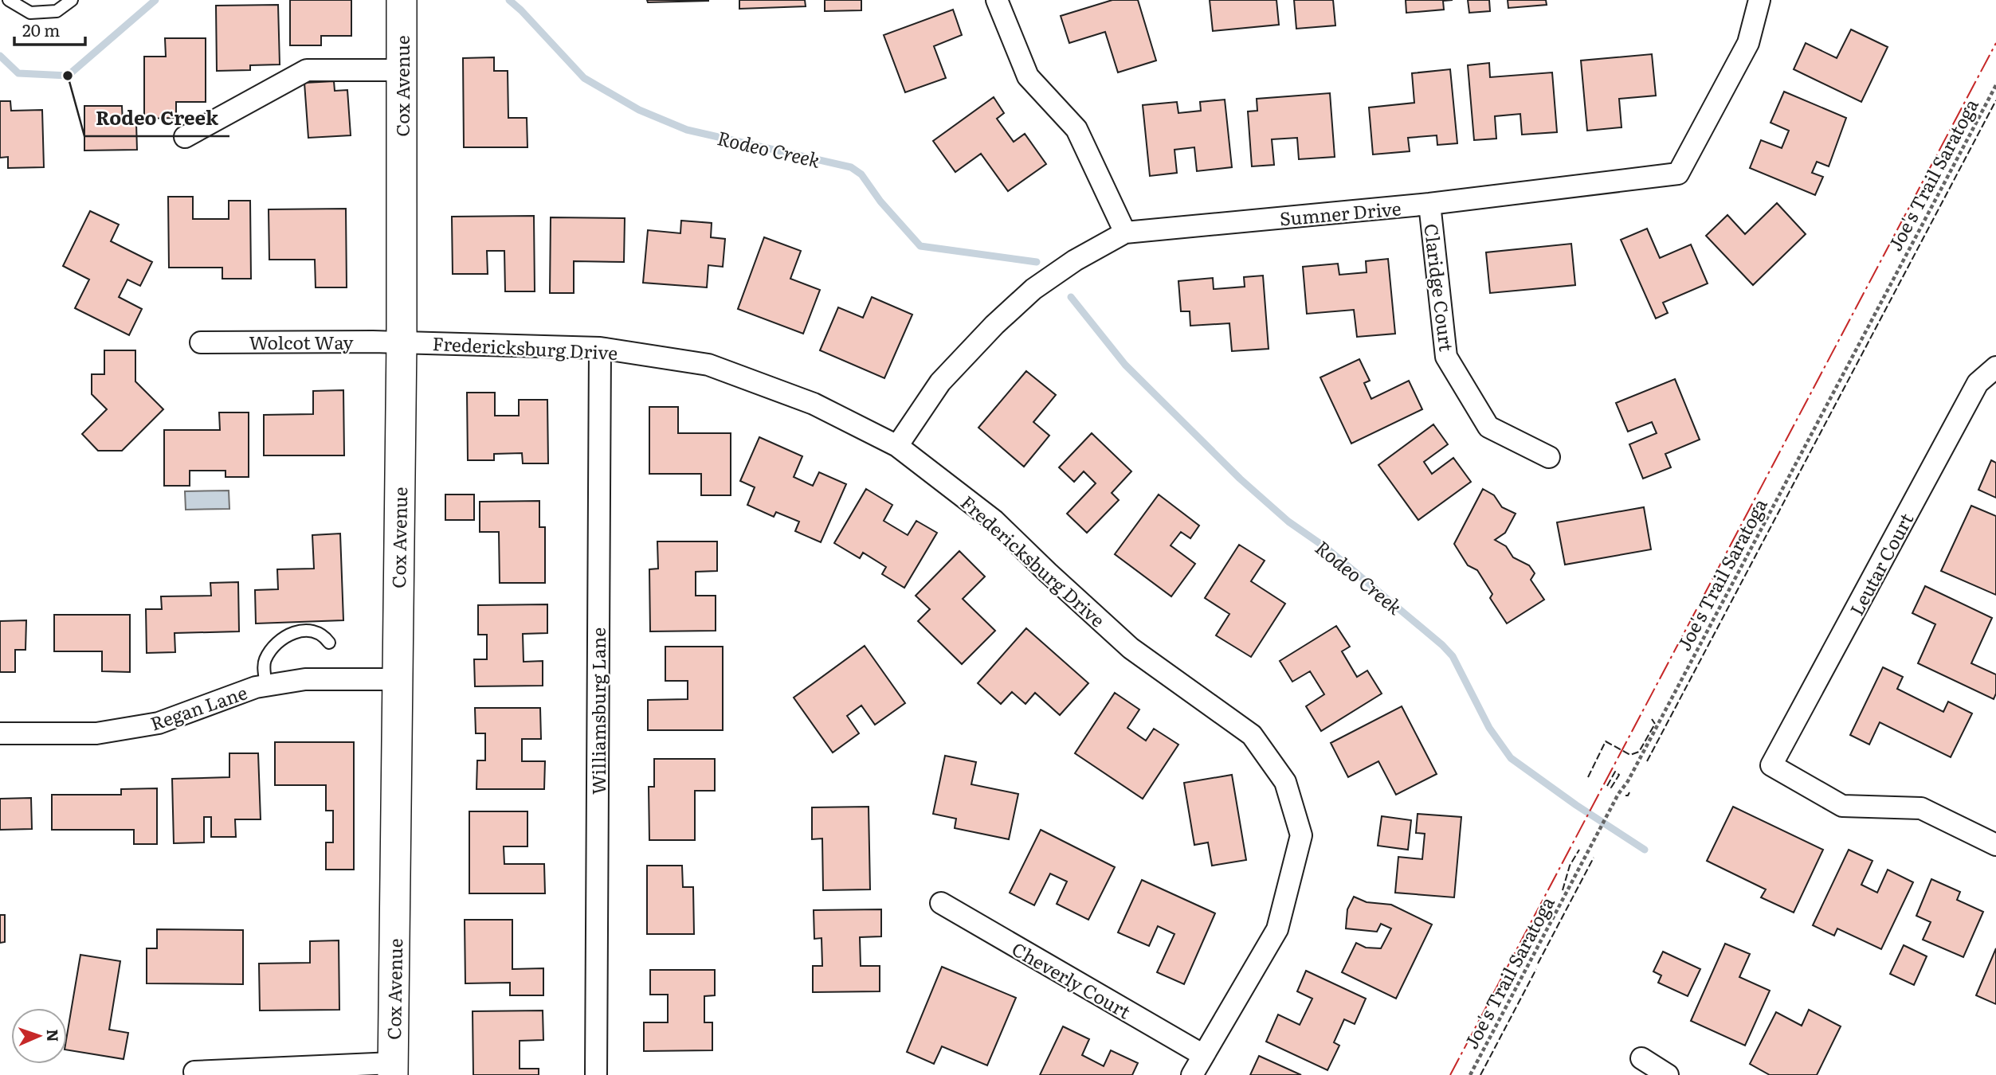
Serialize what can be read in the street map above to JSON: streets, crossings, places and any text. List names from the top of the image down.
{
  "streets": {
    "main road": ["Cox Avenue"],
    "street": [
      "Sumner Drive",
      "Claridge Court",
      "Wolcot Way",
      "Fredericksburg Drive",
      "Leutar Court",
      "Regan Lane",
      "Williamsburg Lane",
      "Cheverly Court"
    ],
    "path": ["Joe's Trail Saratoga"]
  },
  "crossings": [
    ["Cox Avenue", "Wolcot Way"],
    ["Cox Avenue", "Fredericksburg Drive"],
    ["Cox Avenue", "Regan Lane"],
    ["Sumner Drive", "Claridge Court"],
    ["Sumner Drive", "Fredericksburg Drive"],
    ["Wolcot Way", "Fredericksburg Drive"],
    ["Fredericksburg Drive", "Williamsburg Lane"],
    ["Fredericksburg Drive", "Cheverly Court"]
  ],
  "water": ["Rodeo Creek"],
  "places": ["Rodeo Creek"],
  "scale_bar": "20 m",
  "north": "right"
}
